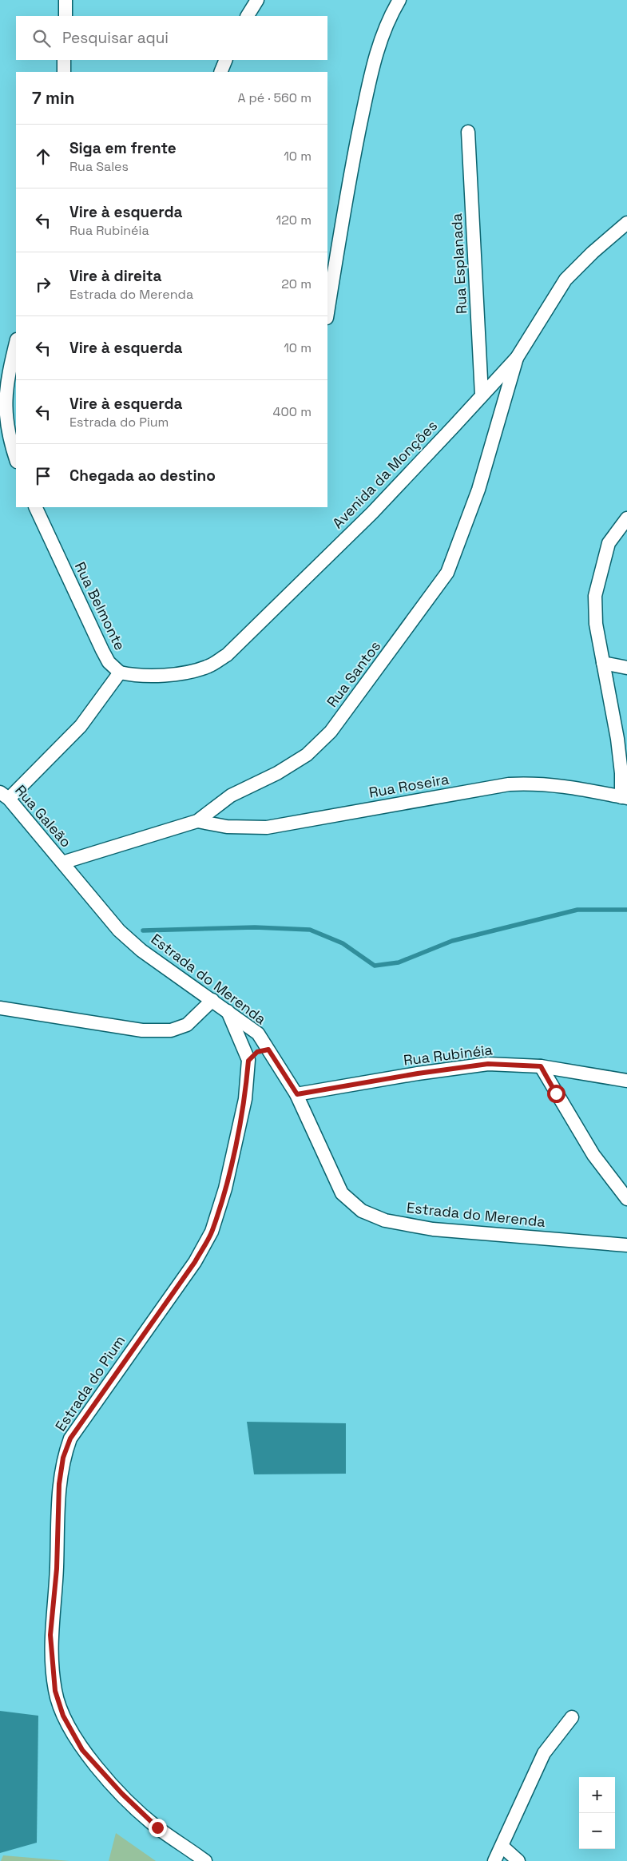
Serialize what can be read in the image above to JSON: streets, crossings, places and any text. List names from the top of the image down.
{
  "streets": {
    "street": [
      "Rua Esplanada",
      "Avenida da Monções",
      "Rua Belmonte",
      "Rua Santos",
      "Rua Roseira",
      "Rua Galeão",
      "Estrada do Merenda",
      "Rua Rubinéia",
      "Estrada do Pium"
    ]
  },
  "crossings": [
    ["Rua Esplanada", "Avenida da Monções"],
    ["Avenida da Monções", "Rua Belmonte"],
    ["Avenida da Monções", "Rua Santos"],
    ["Rua Belmonte", "Rua Galeão"],
    ["Rua Santos", "Rua Roseira"],
    ["Rua Santos", "Rua Galeão"],
    ["Rua Santos", "Estrada do Merenda"],
    ["Rua Galeão", "Estrada do Merenda"],
    ["Estrada do Merenda", "Rua Rubinéia"],
    ["Estrada do Merenda", "Estrada do Pium"]
  ],
  "page": {
    "search": "Pesquisar aqui",
    "heading": ["7 min", "A pé · 560 m"],
    "list": [
      ["Siga em frente", "Rua Sales", "10 m"],
      ["Vire à esquerda", "Rua Rubinéia", "120 m"],
      ["Vire à direita", "Estrada do Merenda", "20 m"],
      ["Vire à esquerda", "10 m"],
      ["Vire à esquerda", "Estrada do Pium", "400 m"],
      "Chegada ao destino"
    ],
    "map_buttons": ["+", "−"]
  }
}
